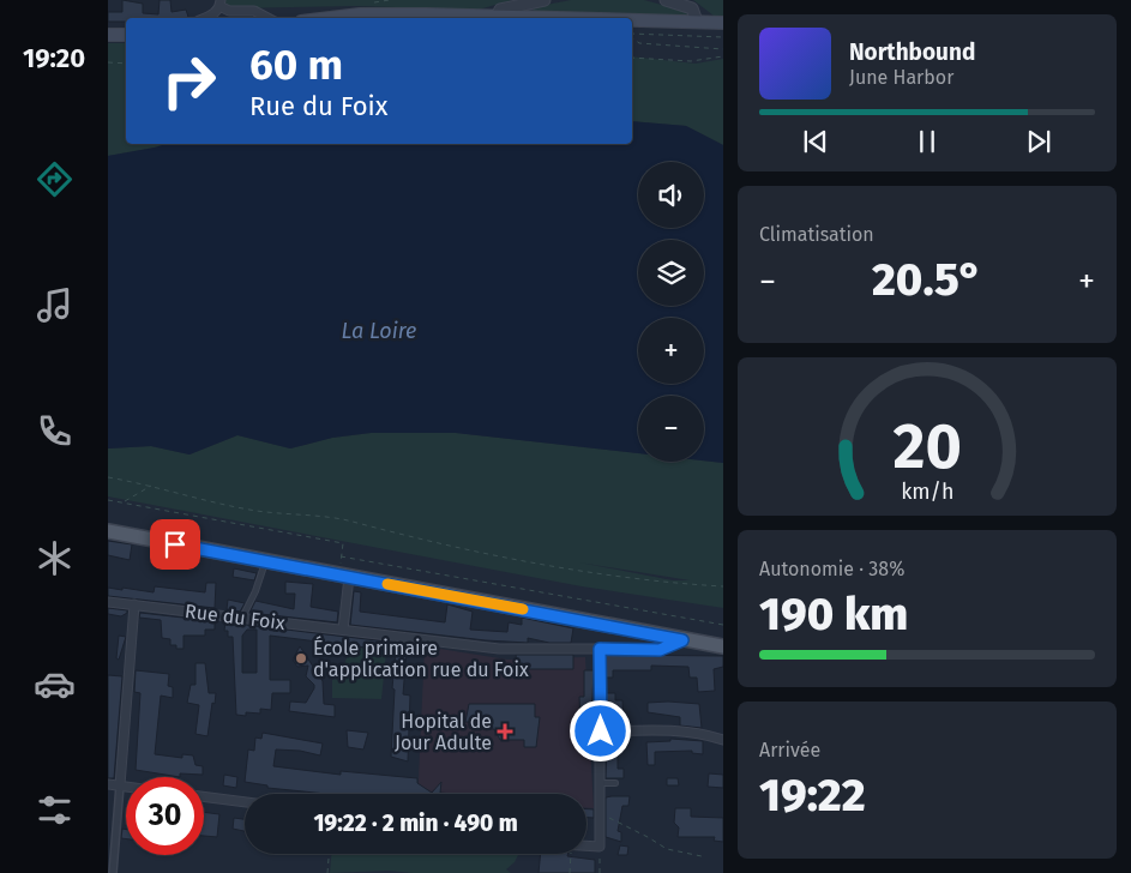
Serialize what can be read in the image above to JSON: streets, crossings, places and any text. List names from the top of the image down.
{
  "streets": {
    "street": ["Rue du Foix"]
  },
  "water": ["La Loire"],
  "places": {
    "other": ["École primaire d'application rue du Foix"],
    "health": ["Hopital de Jour Adulte"]
  },
  "page": {
    "tabs": "19:20",
    "turn": ["60 m", "Rue du Foix"],
    "song": ["Northbound", "June Harbor"],
    "map_buttons": ["+", "−"],
    "tile": [
      "Climatisation",
      ["Autonomie · 38%", "190 km"],
      ["Arrivée", "19:22"]
    ],
    "heat": ["−", "20.5°", "+"],
    "limit": "30",
    "trip": "19:22 · 2 min · 490 m",
    "gauge": ["20", "km/h"]
  }
}
